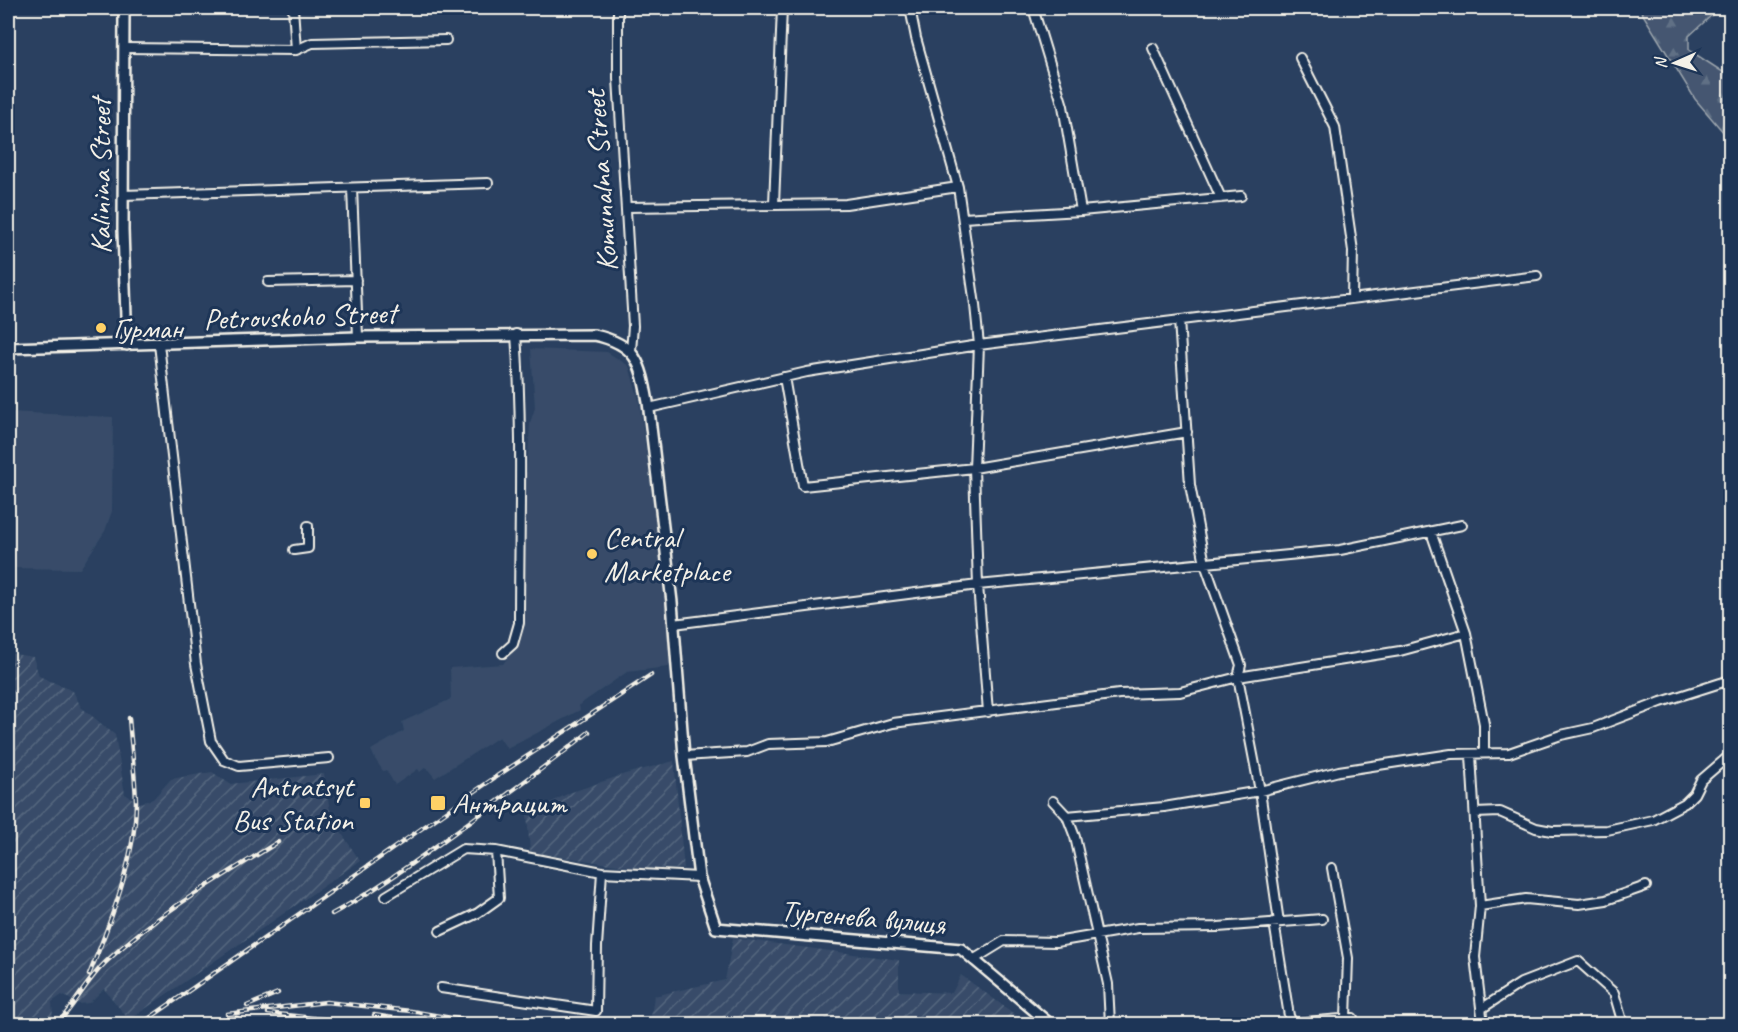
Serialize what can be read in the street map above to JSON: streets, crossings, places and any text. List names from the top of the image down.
{
  "streets": {
    "street": [
      "Kalinina Street",
      "Komunalna Street",
      "Petrovskoho Street",
      "Тургенева вулиця"
    ]
  },
  "crossings": [
    ["Kalinina Street", "Petrovskoho Street"],
    ["Komunalna Street", "Petrovskoho Street"]
  ],
  "places": {
    "other": ["Гурман", "Central Marketplace"],
    "transit": ["Antratsyt Bus Station", "Антрацит"]
  },
  "north": "left"
}
